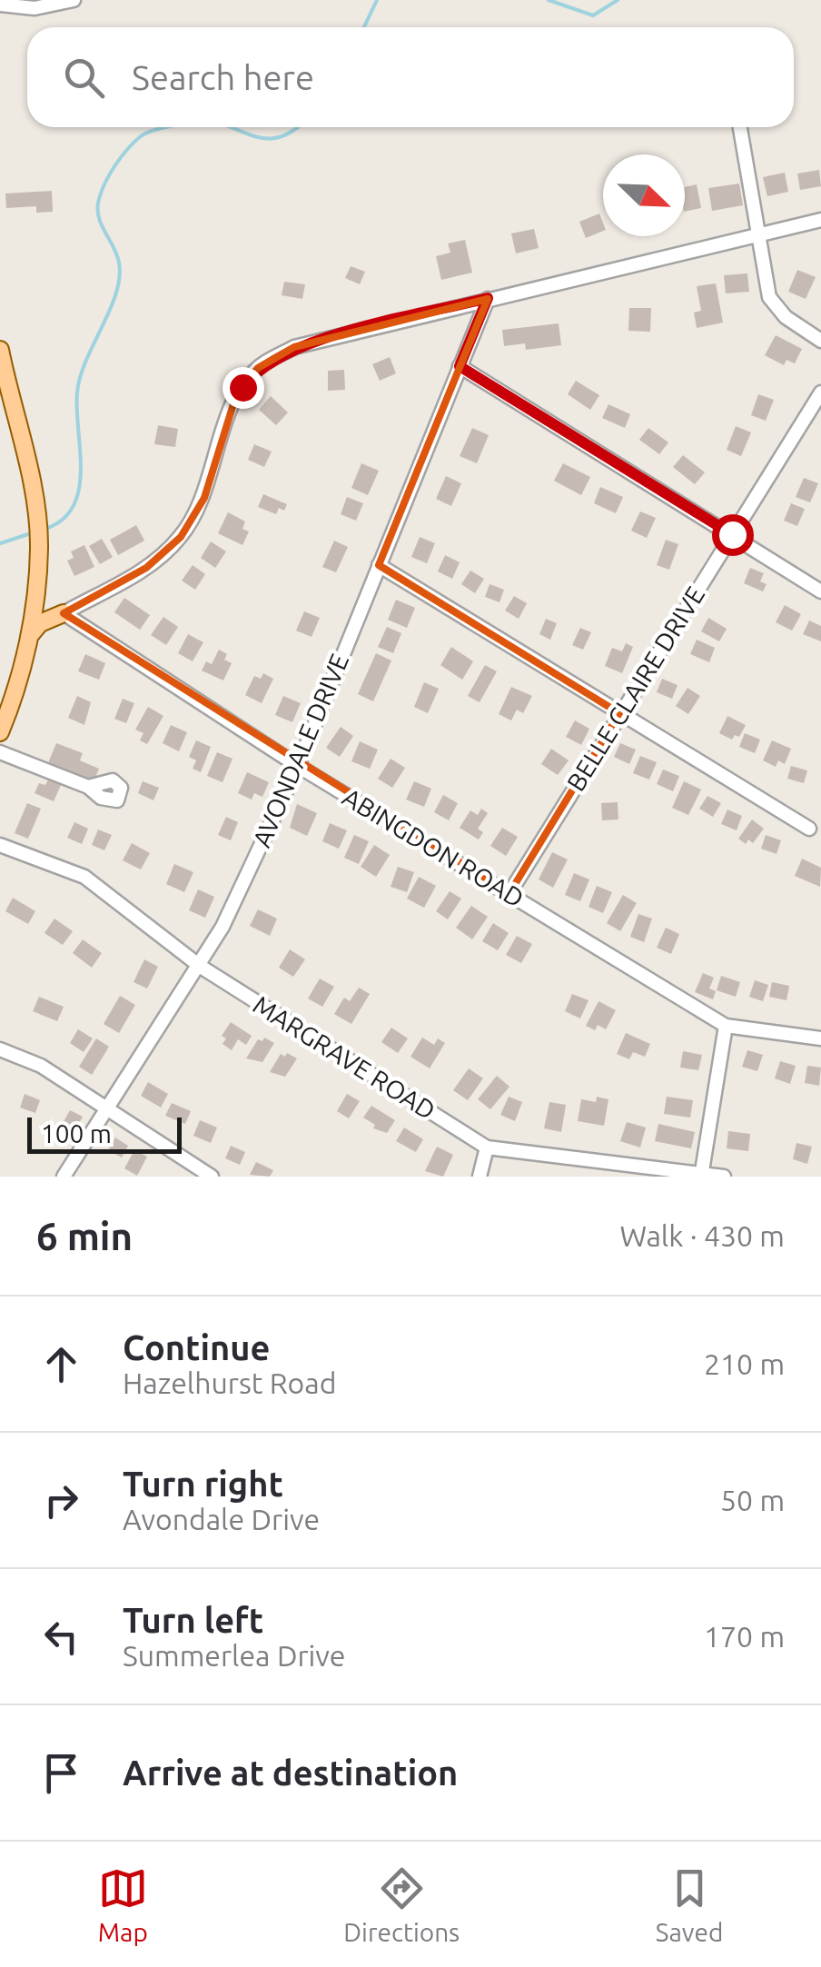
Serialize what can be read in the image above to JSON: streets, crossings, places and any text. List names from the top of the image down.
{
  "streets": {
    "street": [
      "BELLE CLAIRE DRIVE",
      "AVONDALE DRIVE",
      "ABINGDON ROAD",
      "MARGRAVE ROAD"
    ]
  },
  "crossings": [
    ["BELLE CLAIRE DRIVE", "ABINGDON ROAD"],
    ["AVONDALE DRIVE", "ABINGDON ROAD"],
    ["AVONDALE DRIVE", "MARGRAVE ROAD"]
  ],
  "scale_bar": "100 m",
  "north": "bottom right",
  "page": {
    "search": "Search here",
    "scale": "100 m",
    "heading": ["6 min", "Walk · 430 m"],
    "list": [
      ["Continue", "Hazelhurst Road", "210 m"],
      ["Turn right", "Avondale Drive", "50 m"],
      ["Turn left", "Summerlea Drive", "170 m"],
      "Arrive at destination"
    ],
    "nav": ["Map", "Directions", "Saved"]
  }
}
